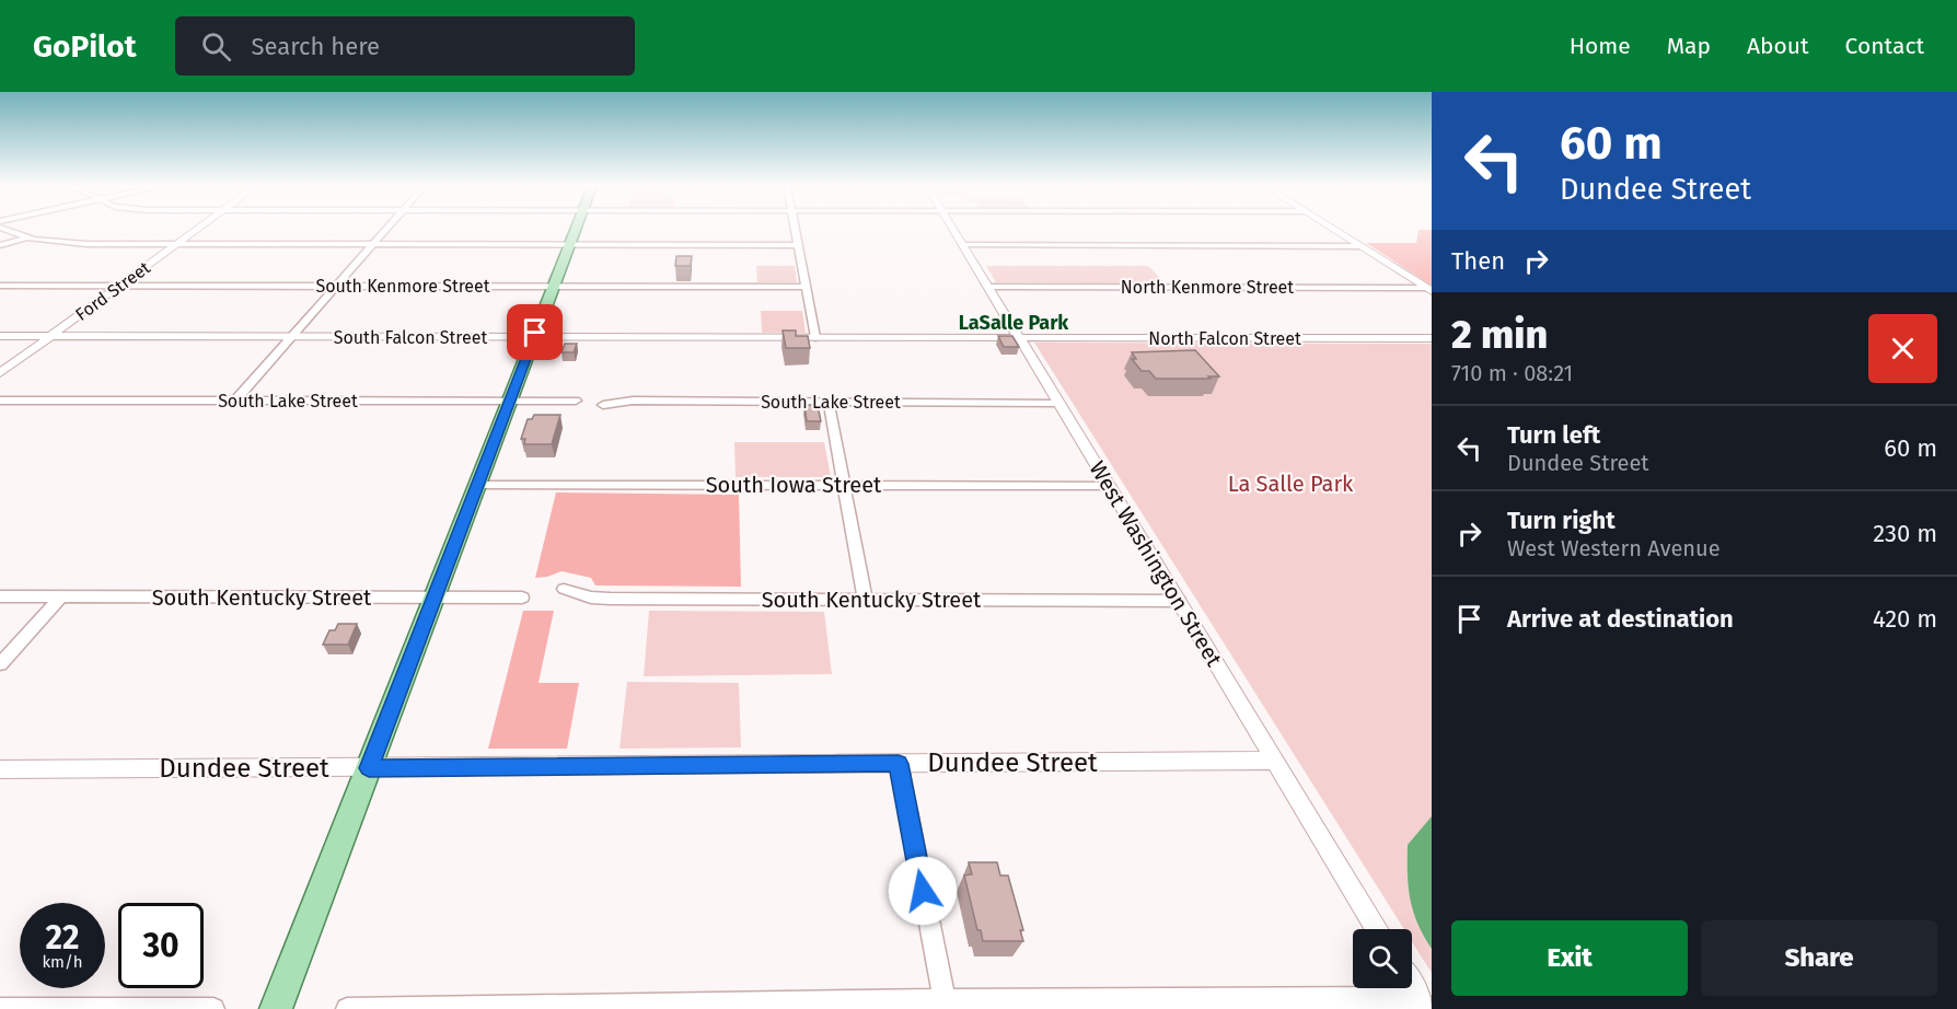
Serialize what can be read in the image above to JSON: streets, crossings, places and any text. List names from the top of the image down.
{
  "streets": {
    "street": [
      "South Kenmore Street",
      "North Kenmore Street",
      "Ford Street",
      "South Falcon Street",
      "North Falcon Street",
      "South Lake Street",
      "South Iowa Street",
      "West Washington Street",
      "South Kentucky Street",
      "Dundee Street"
    ]
  },
  "crossings": [
    ["South Kenmore Street", "Ford Street"],
    ["North Kenmore Street", "West Washington Street"],
    ["Ford Street", "South Falcon Street"],
    ["South Falcon Street", "North Falcon Street"],
    ["South Falcon Street", "West Washington Street"],
    ["North Falcon Street", "West Washington Street"],
    ["South Lake Street", "West Washington Street"],
    ["South Iowa Street", "West Washington Street"],
    ["West Washington Street", "South Kentucky Street"],
    ["West Washington Street", "Dundee Street"]
  ],
  "districts": ["LaSalle Park"],
  "parks": ["La Salle Park"],
  "page": {
    "header": "GoPilot",
    "search": "Search here",
    "nav": [
      "Home",
      "Map",
      "About",
      "Contact"
    ],
    "turn": ["60 m", "Dundee Street"],
    "then": "Then",
    "heading": ["2 min", "710 m · 08:21"],
    "list": [
      {
        "name": "Turn left",
        "note": "Dundee Street",
        "value": "60 m"
      },
      {
        "name": "Turn right",
        "note": "West Western Avenue",
        "value": "230 m"
      },
      {
        "name": "Arrive at destination",
        "value": "420 m"
      }
    ],
    "speed": "22 km/h",
    "limit": "30",
    "buttons": ["Exit", "Share"]
  }
}
